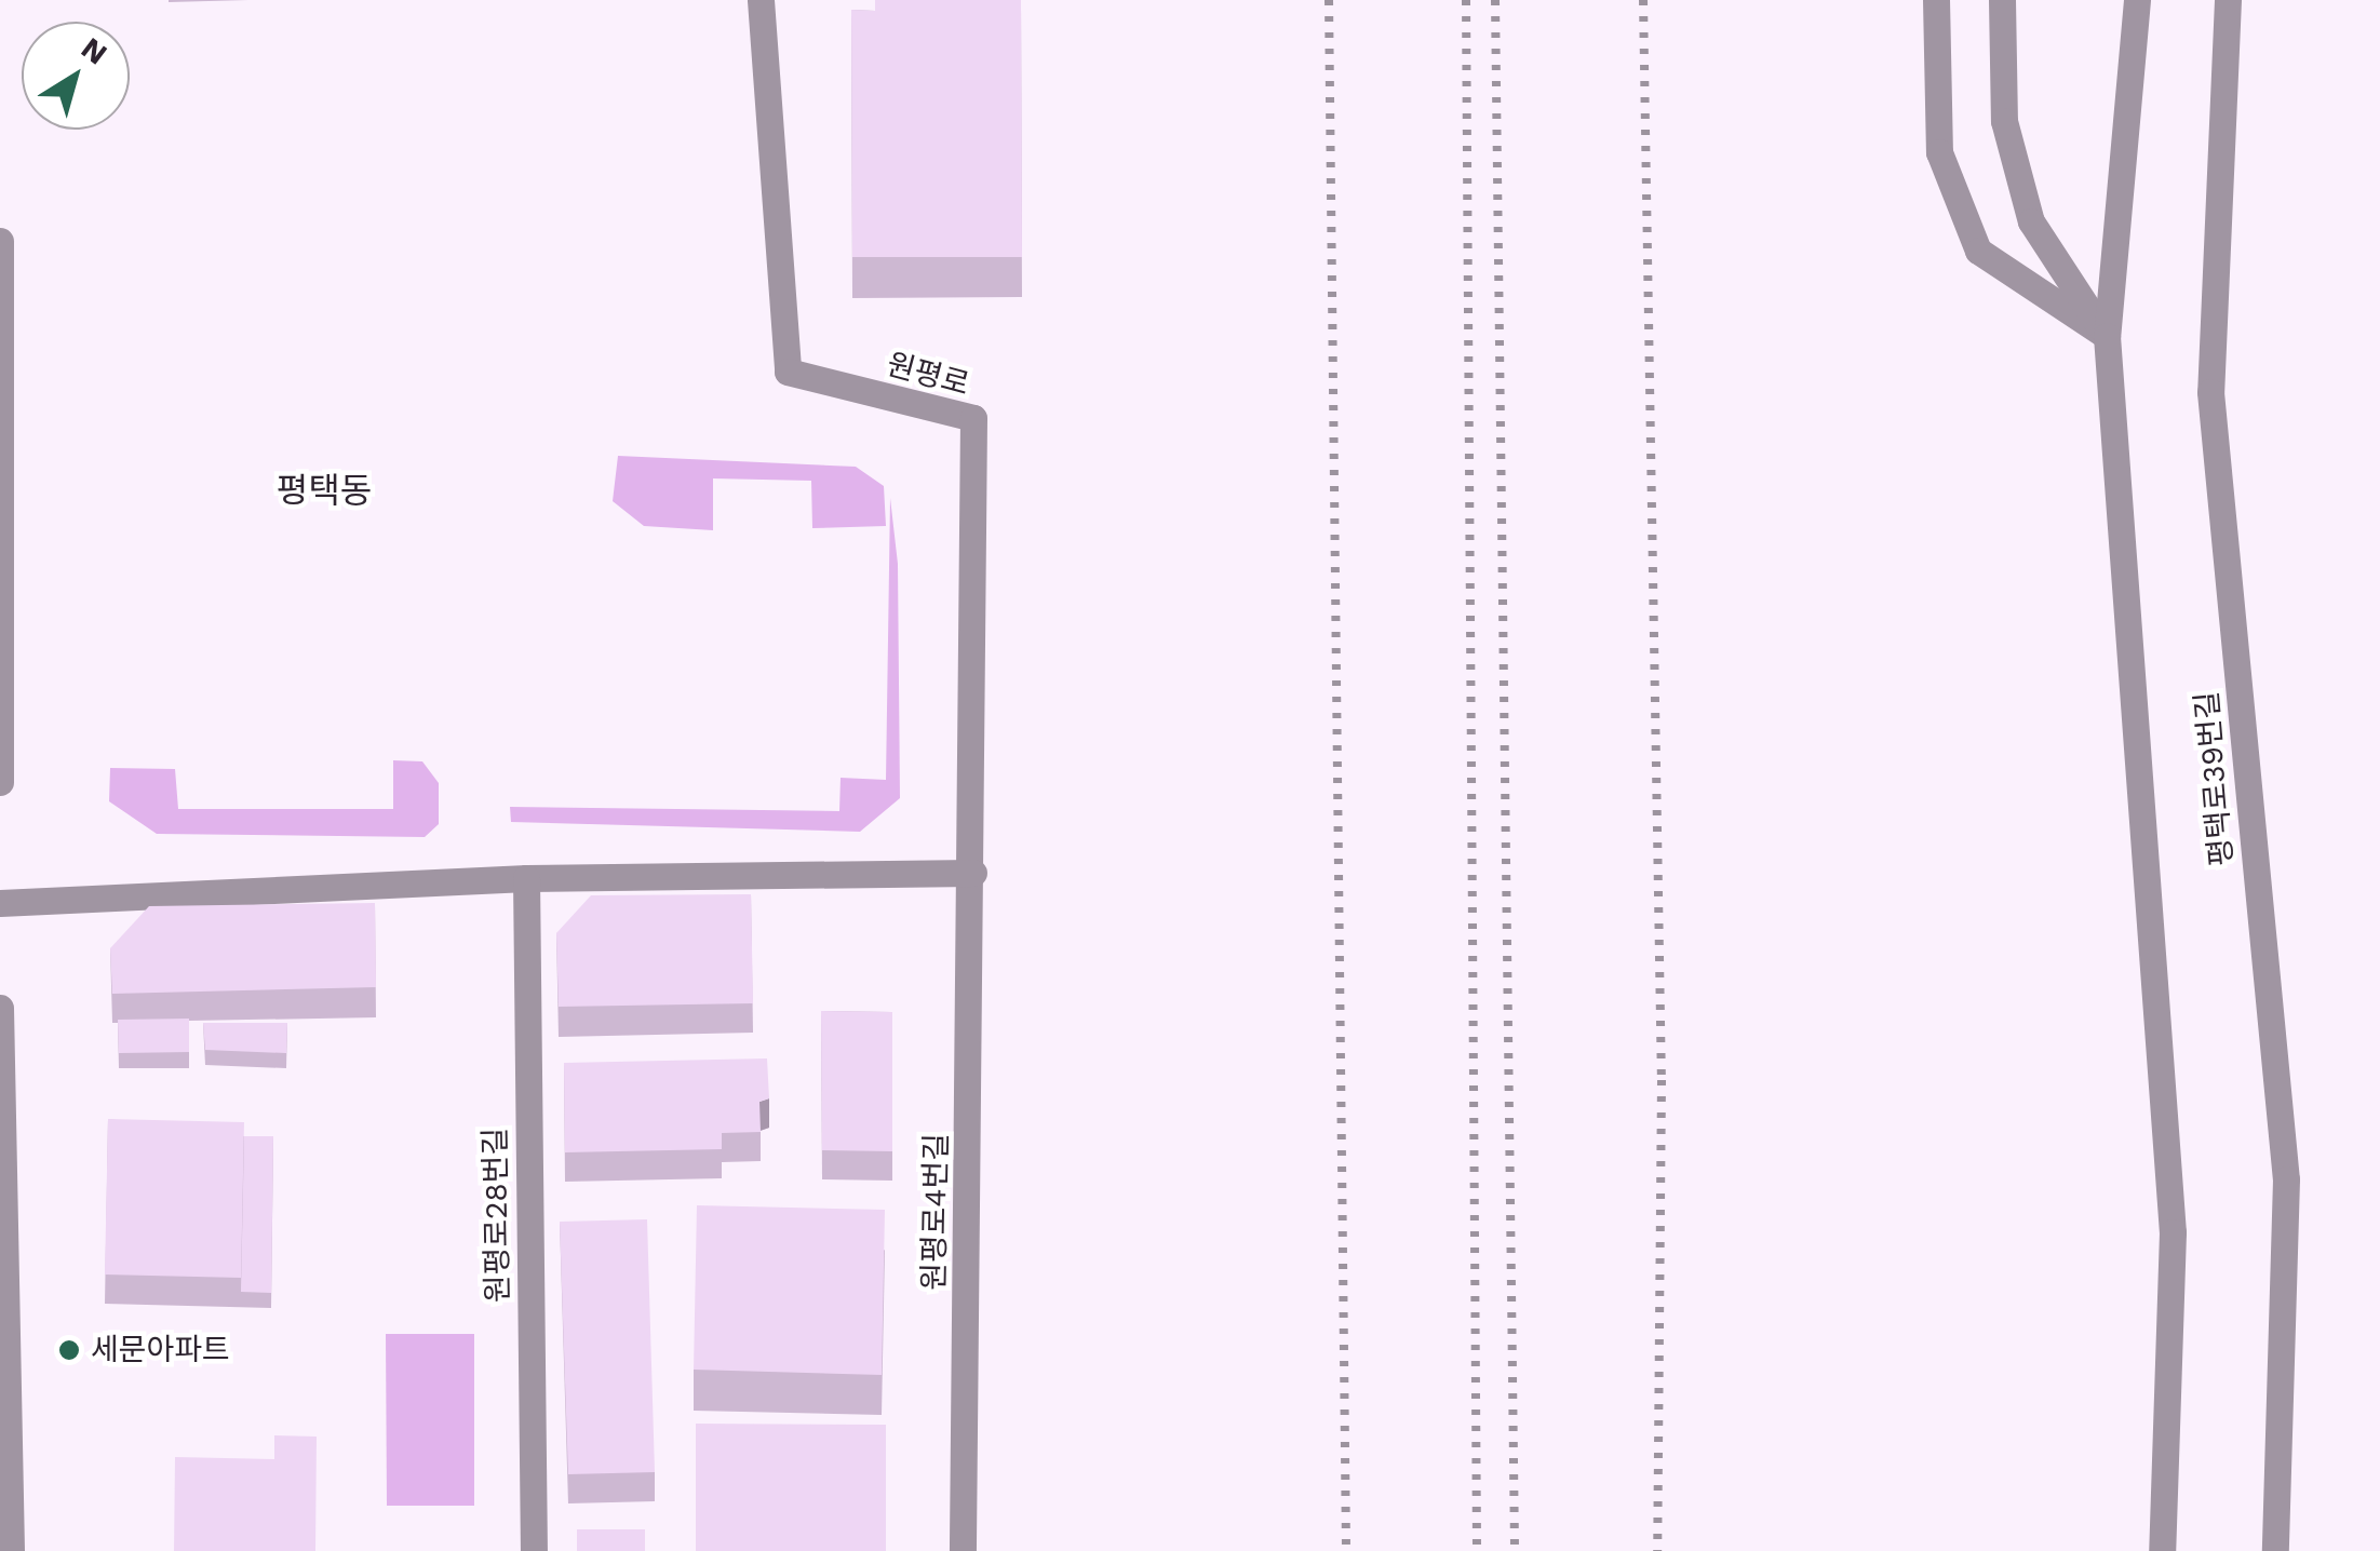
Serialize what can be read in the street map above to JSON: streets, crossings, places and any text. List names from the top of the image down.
{
  "streets": {
    "street": [
      "원평로",
      "평택로39번길",
      "원평로4번길",
      "원평로28번길"
    ]
  },
  "crossings": [
    ["원평로", "원평로4번길"]
  ],
  "districts": ["평택동"],
  "places": ["세문아파트"],
  "north": "top right"
}
